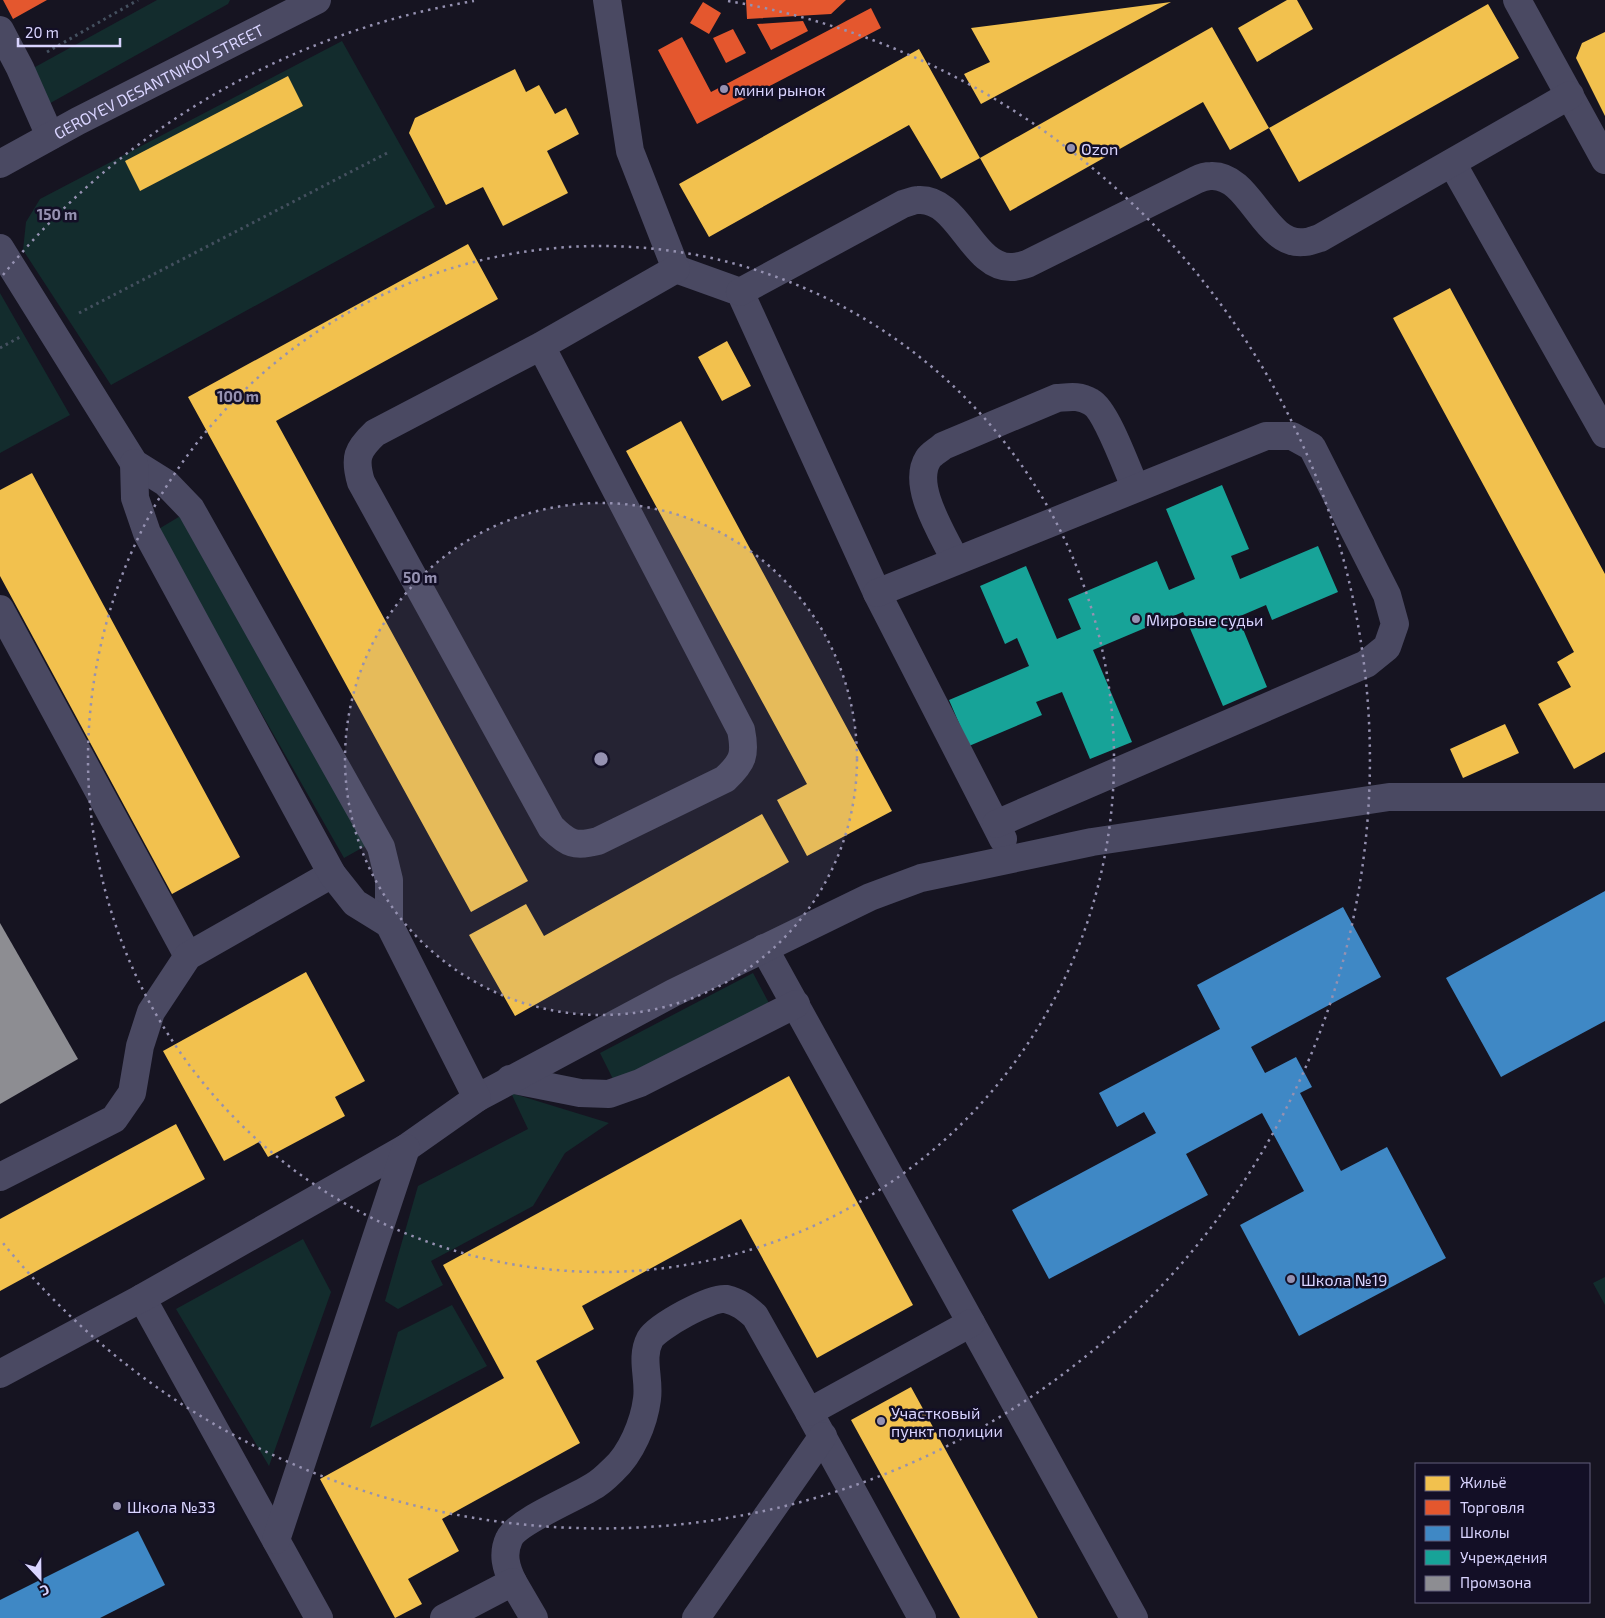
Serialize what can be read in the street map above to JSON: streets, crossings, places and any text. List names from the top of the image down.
{
  "streets": {
    "street": ["GEROYEV DESANTNIKOV STREET"]
  },
  "places": [
    "мини рынок",
    "Ozon",
    "Мировые судьи",
    "Школа №19",
    "Участковый пункт полиции",
    "Школа №33"
  ],
  "legend": [
    "Жильё",
    "Торговля",
    "Школы",
    "Учреждения",
    "Промзона"
  ],
  "scale_bar": "20 m",
  "north": "bottom",
  "rings": ["150 m", "100 m", "50 m"]
}
